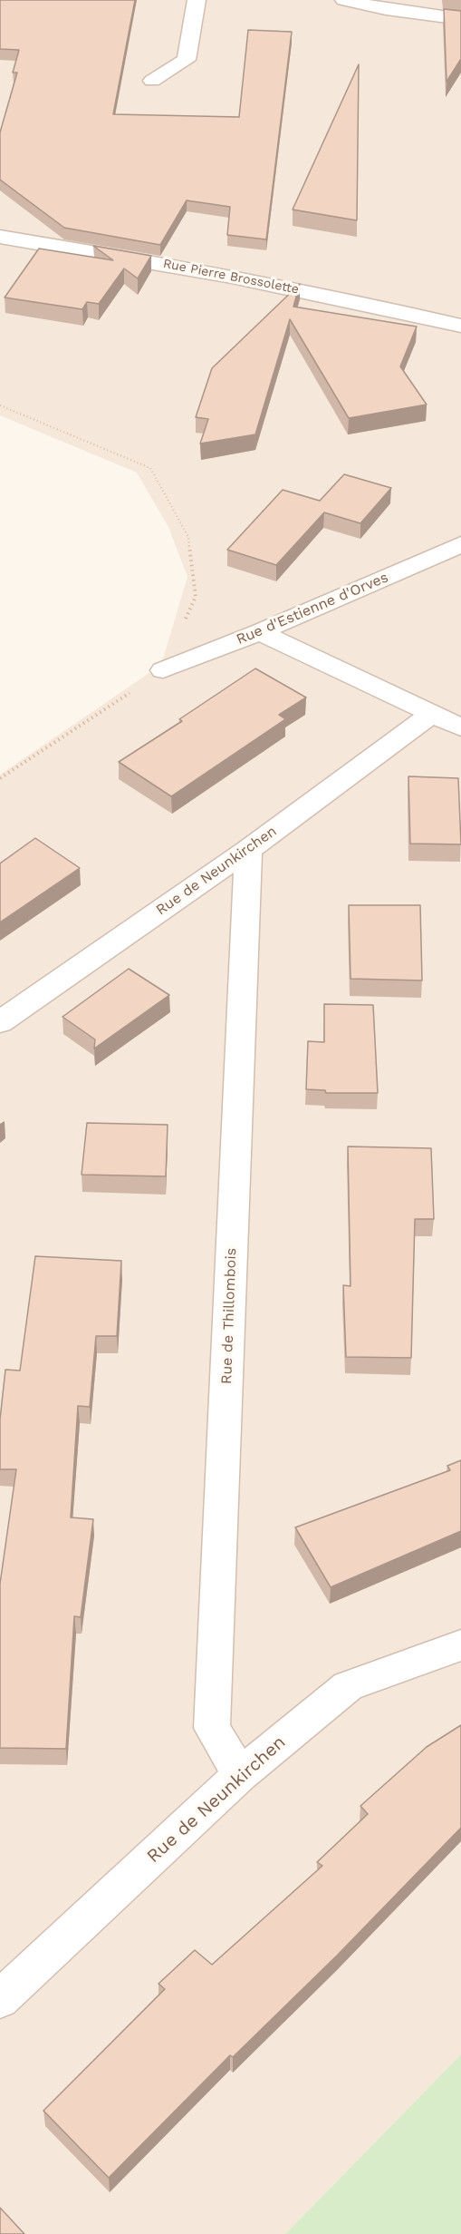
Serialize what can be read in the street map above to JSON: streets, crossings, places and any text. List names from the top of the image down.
{
  "streets": {
    "street": [
      "Rue Pierre Brossolette",
      "Rue d'Estienne d'Orves",
      "Rue de Neunkirchen",
      "Rue de Thillombois"
    ]
  },
  "crossings": [
    ["Rue de Neunkirchen", "Rue de Thillombois"]
  ]
}
